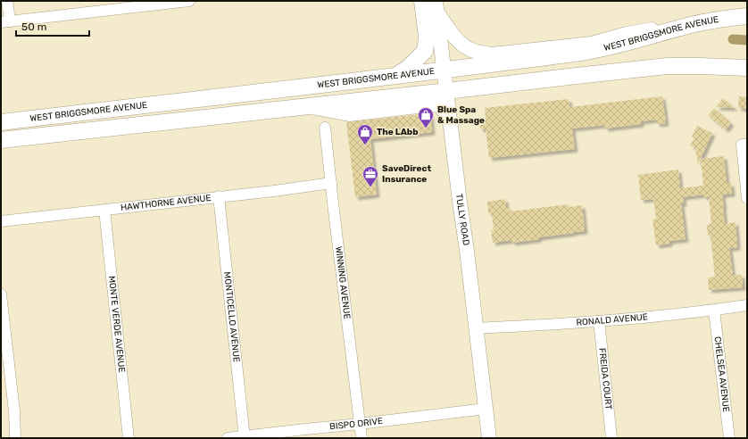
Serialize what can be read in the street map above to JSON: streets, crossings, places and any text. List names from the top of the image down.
{
  "streets": {
    "main road": ["WEST BRIGGSMORE AVENUE", "TULLY ROAD"],
    "street": [
      "HAWTHORNE AVENUE",
      "WINNING AVENUE",
      "MONTICELLO AVENUE",
      "RONALD AVENUE",
      "MONTE VERDE AVENUE",
      "CHELSEA AVENUE",
      "FREIDA COURT",
      "BISPO DRIVE"
    ]
  },
  "crossings": [
    ["WEST BRIGGSMORE AVENUE", "TULLY ROAD"],
    ["HAWTHORNE AVENUE", "WINNING AVENUE"],
    ["HAWTHORNE AVENUE", "MONTICELLO AVENUE"],
    ["HAWTHORNE AVENUE", "MONTE VERDE AVENUE"],
    ["TULLY ROAD", "RONALD AVENUE"],
    ["TULLY ROAD", "BISPO DRIVE"],
    ["WINNING AVENUE", "BISPO DRIVE"],
    ["MONTICELLO AVENUE", "BISPO DRIVE"],
    ["RONALD AVENUE", "CHELSEA AVENUE"],
    ["RONALD AVENUE", "FREIDA COURT"]
  ],
  "places": {
    "shop": ["Blue Spa & Massage", "The LAbb"],
    "office": ["SaveDirect Insurance"]
  },
  "scale_bar": "50 m"
}
